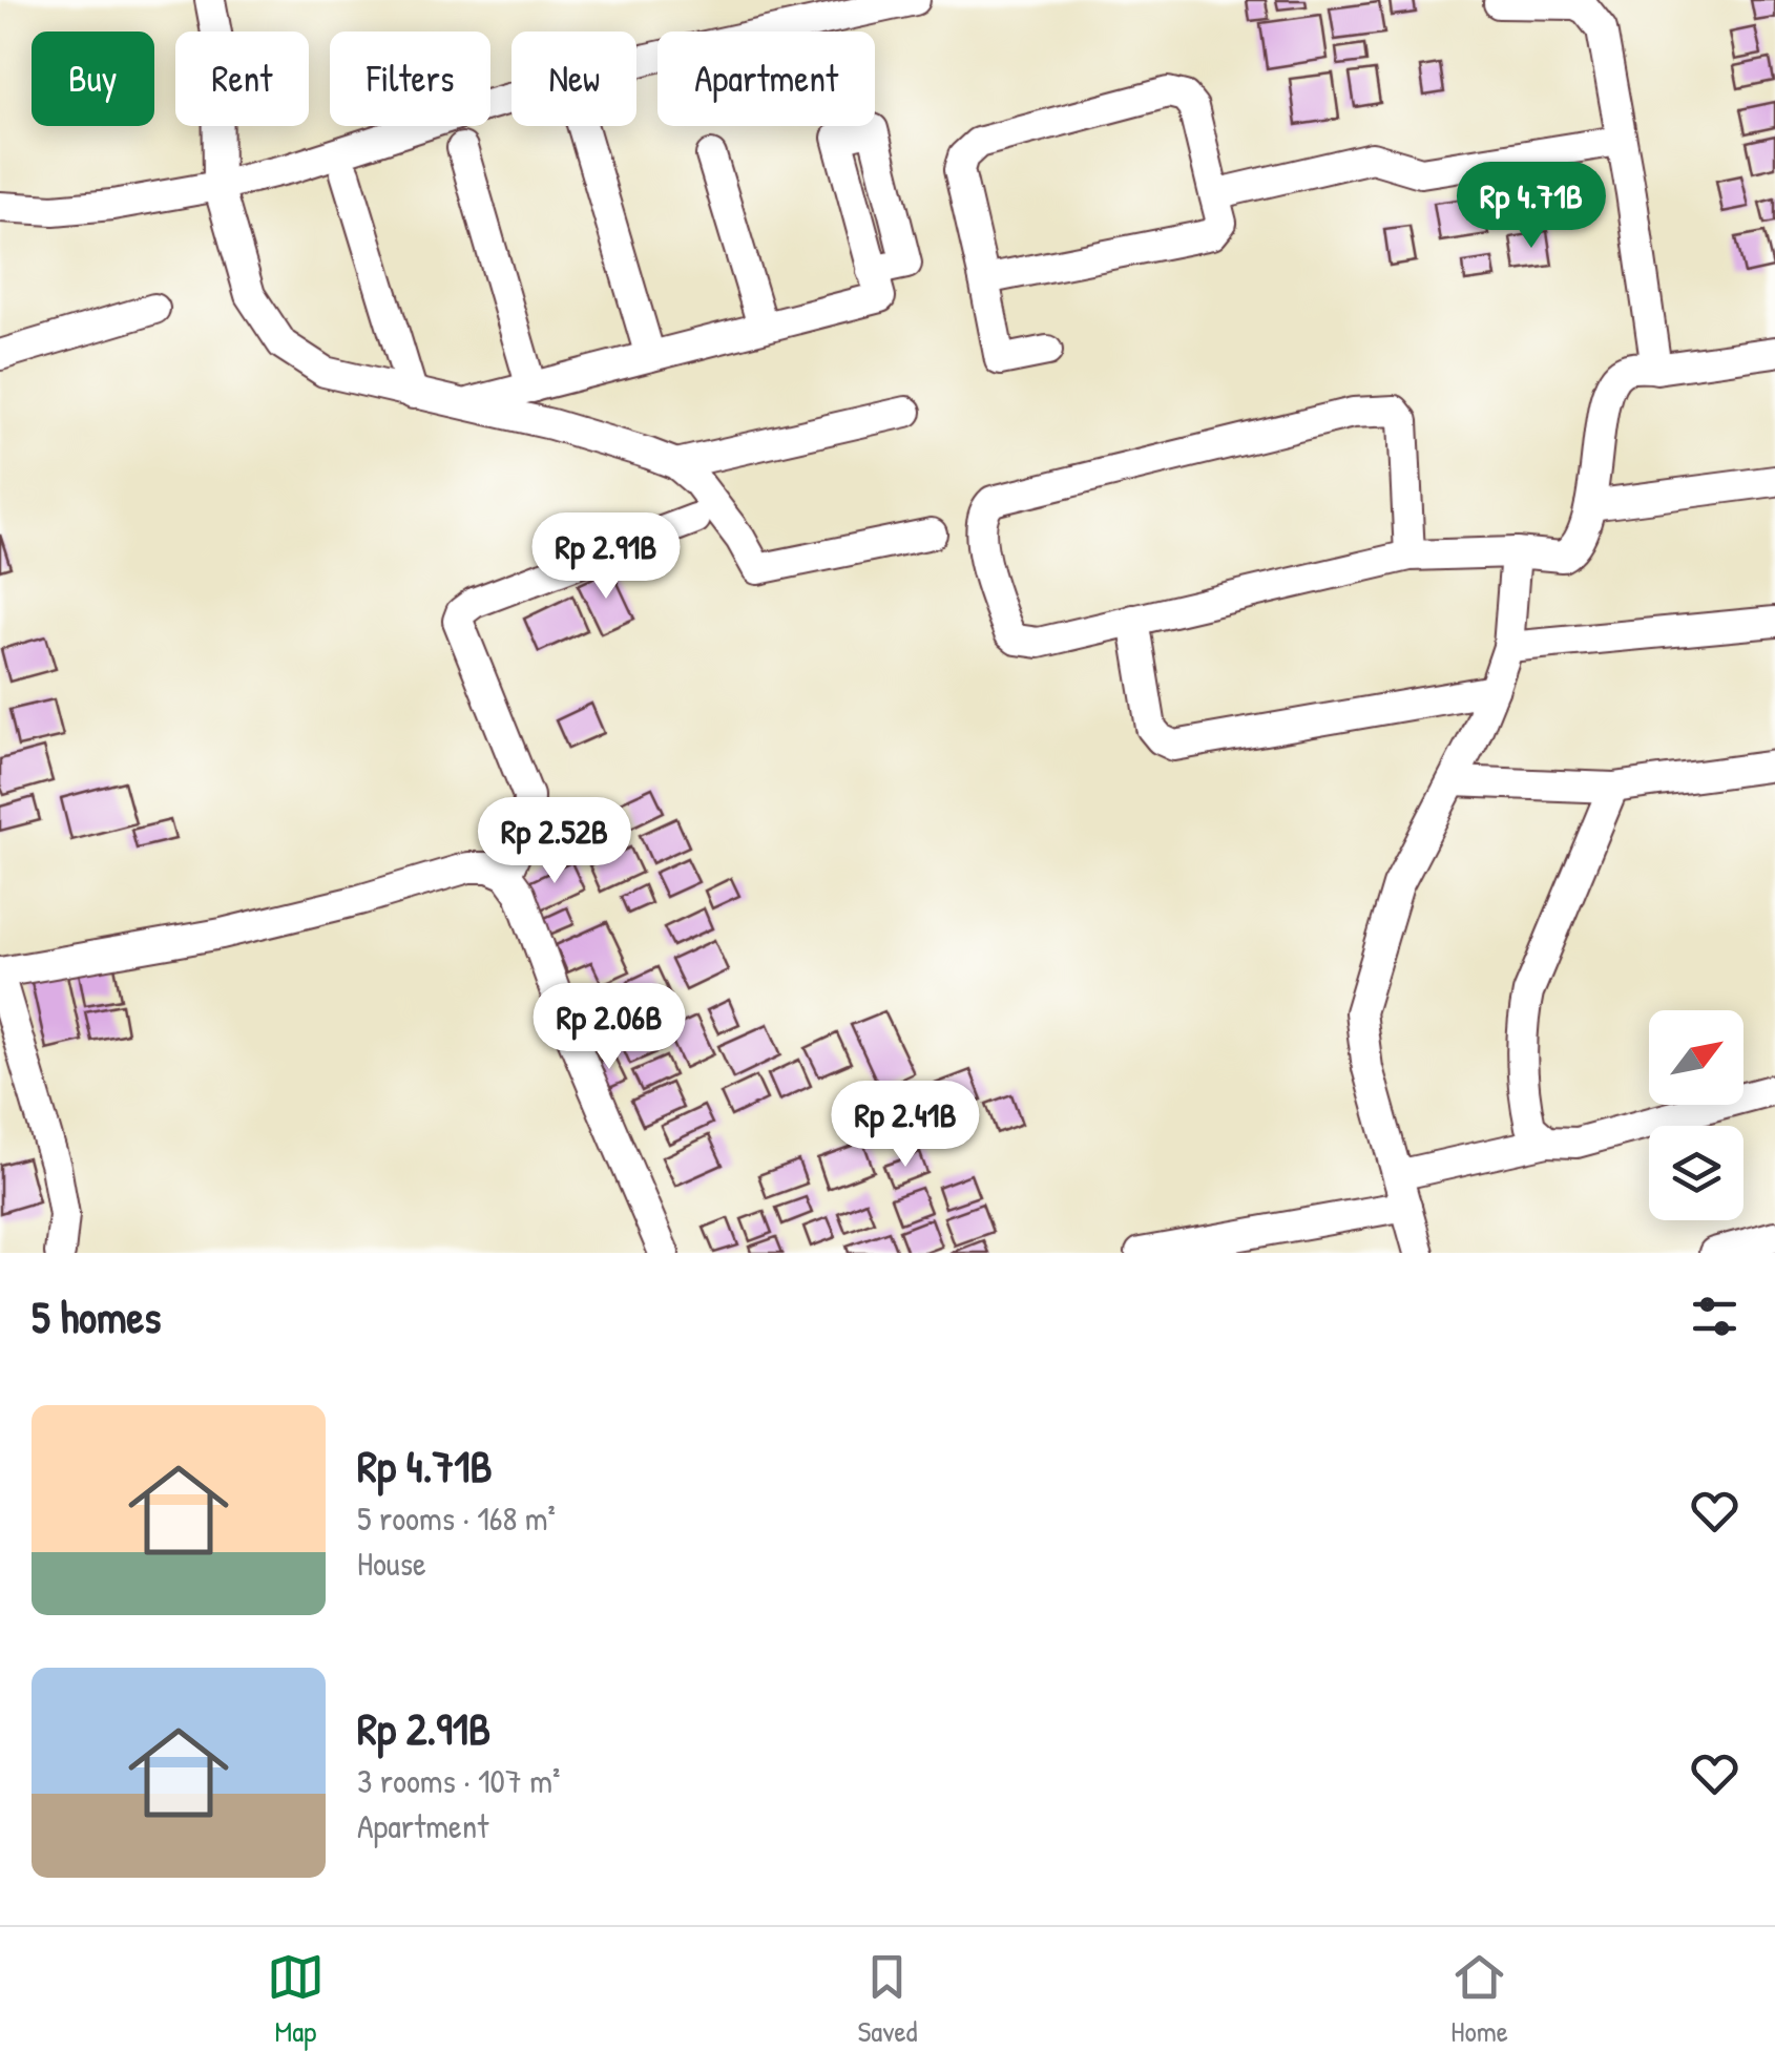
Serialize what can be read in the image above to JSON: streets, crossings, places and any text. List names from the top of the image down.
{
  "north": "top right",
  "page": {
    "chip": [
      "Buy",
      "Rent",
      "Filters",
      "New",
      "Apartment"
    ],
    "price": [
      "Rp 4.71B",
      "Rp 2.91B",
      "Rp 2.52B",
      "Rp 2.06B",
      "Rp 2.41B"
    ],
    "heading": "5 homes",
    "list": [
      {
        "name": "Rp 4.71B",
        "note": "5 rooms · 168 m² · House"
      },
      {
        "name": "Rp 2.91B",
        "note": "3 rooms · 107 m² · Apartment"
      }
    ],
    "tabs": ["Map", "Saved", "Home"]
  }
}
